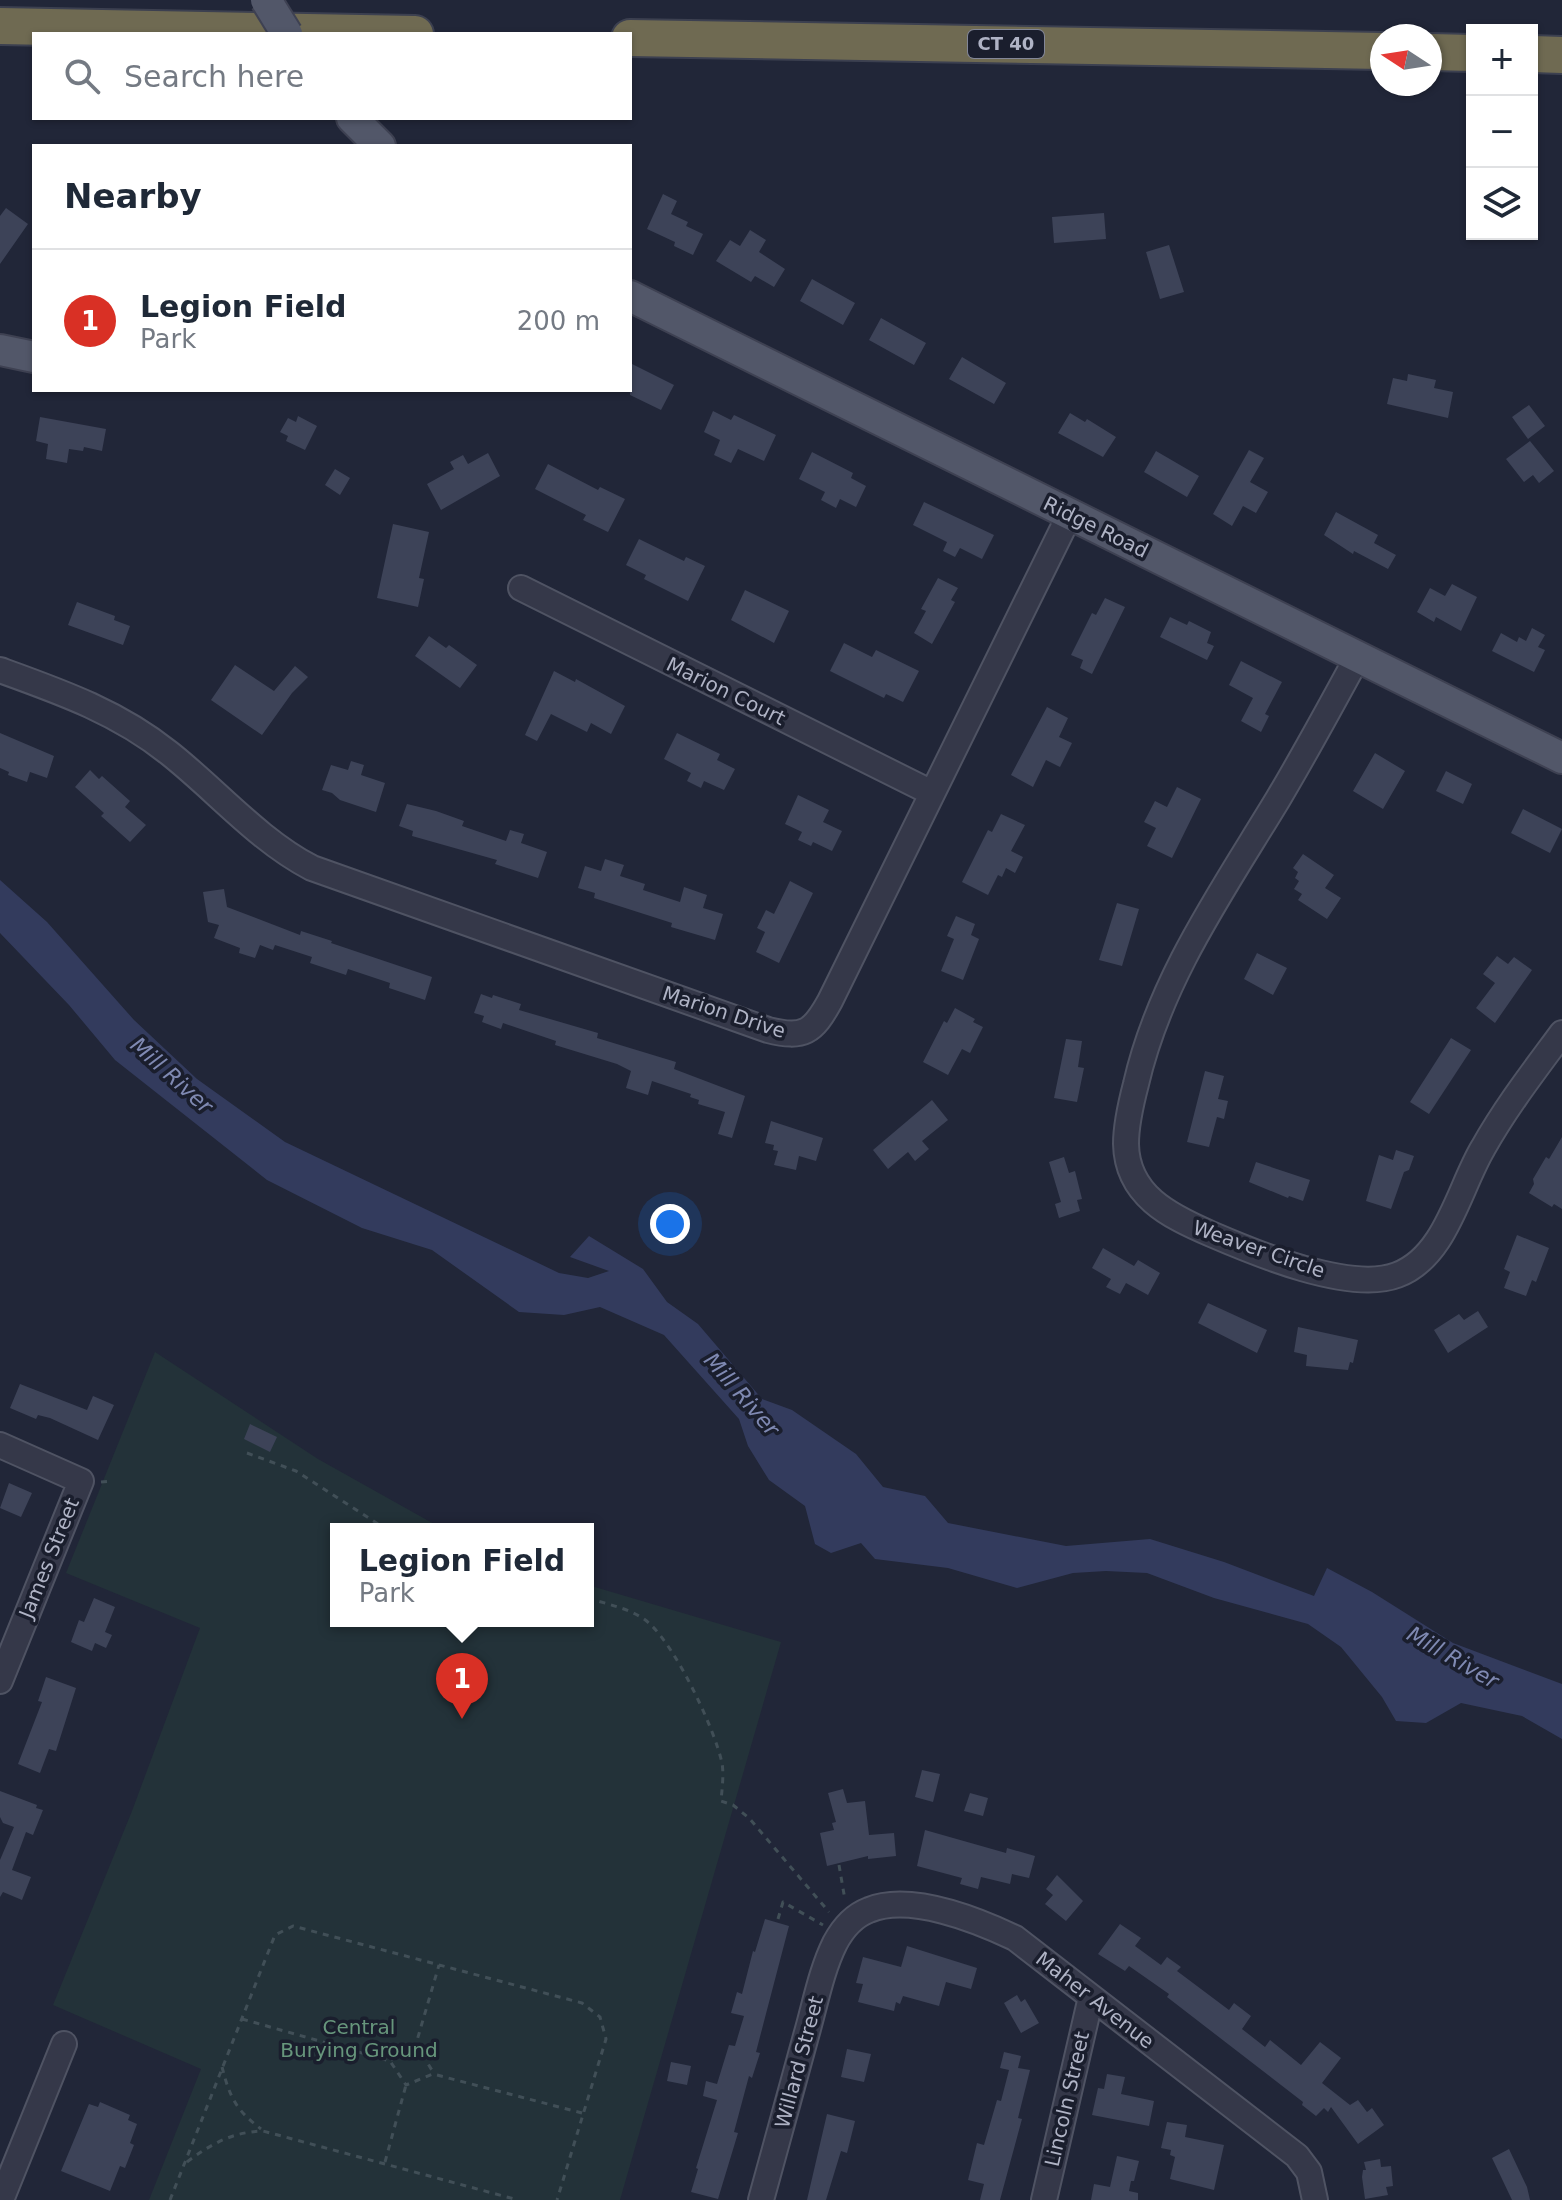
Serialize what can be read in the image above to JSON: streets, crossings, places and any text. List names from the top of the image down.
{
  "streets": {
    "highway": ["CT 40"],
    "main road": ["Ridge Road"],
    "street": [
      "Marion Court",
      "Marion Drive",
      "Weaver Circle",
      "James Street",
      "Maher Avenue",
      "Willard Street",
      "Lincoln Street"
    ]
  },
  "crossings": [
    ["Ridge Road", "Marion Drive"],
    ["Ridge Road", "Weaver Circle"],
    ["Marion Court", "Marion Drive"],
    ["Maher Avenue", "Willard Street"],
    ["Maher Avenue", "Lincoln Street"]
  ],
  "water": ["Mill River"],
  "parks": ["Central Burying Ground"],
  "north": "left",
  "page": {
    "map_buttons": ["+", "−"],
    "search": "Search here",
    "heading": "Nearby",
    "list": [
      {
        "mark": "1",
        "name": "Legion Field",
        "note": "Park",
        "value": "200 m"
      }
    ],
    "popup": ["Legion Field", "Park"],
    "pins": "1"
  }
}
